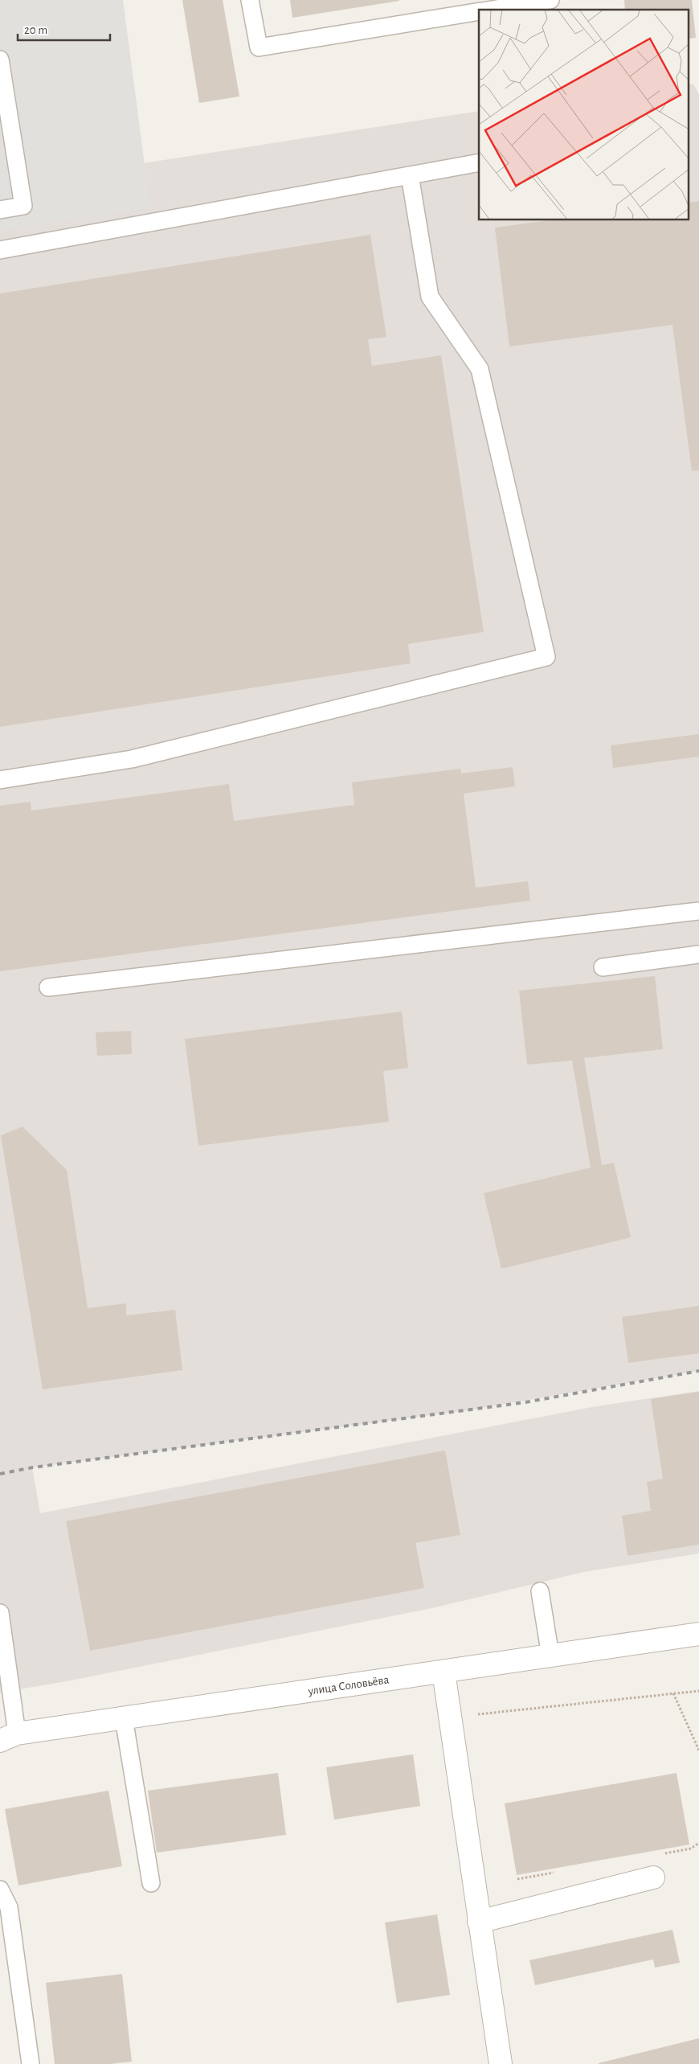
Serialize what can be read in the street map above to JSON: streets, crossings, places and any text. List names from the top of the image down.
{
  "streets": {
    "street": ["улица Соловьёва"]
  },
  "scale_bar": "20 m"
}
